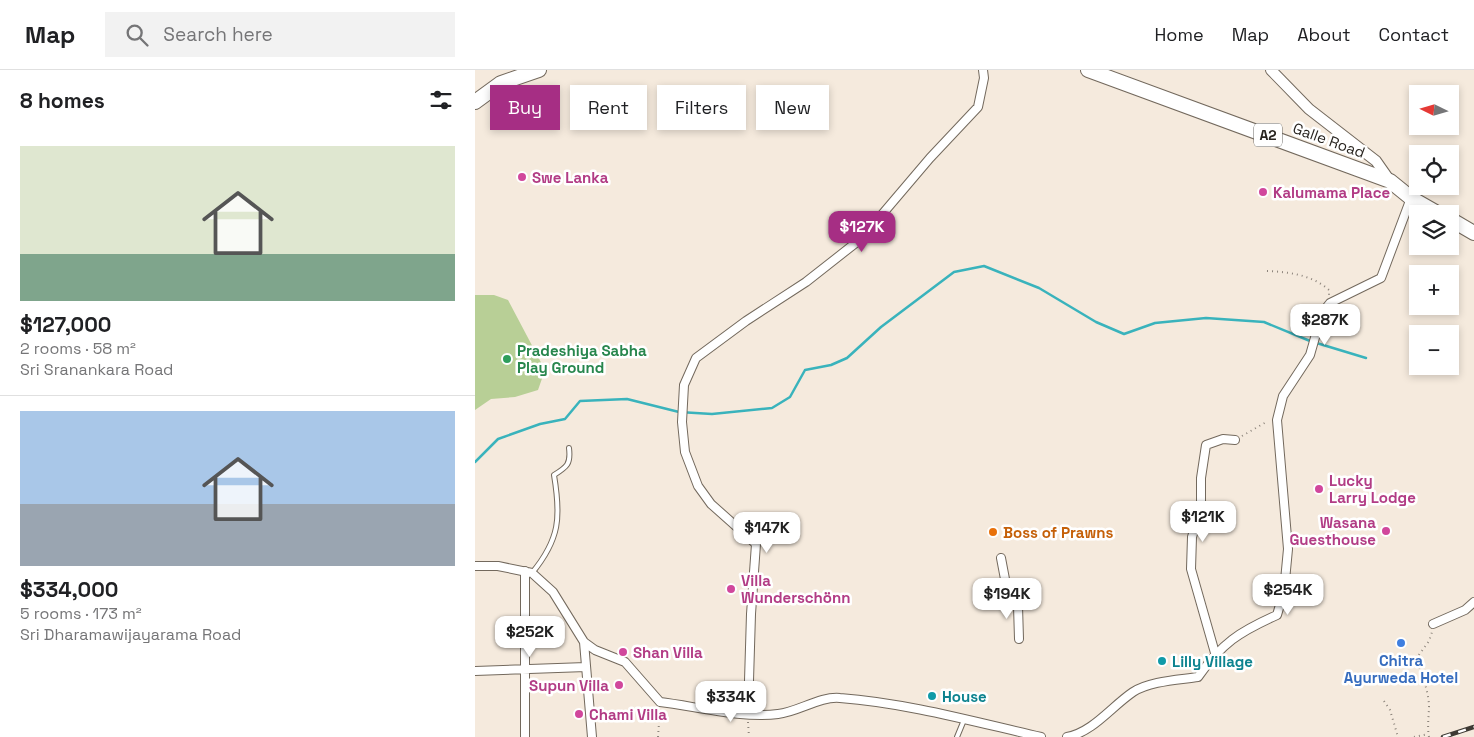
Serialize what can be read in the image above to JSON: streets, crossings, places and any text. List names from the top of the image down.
{
  "streets": {
    "highway": ["A2", "Galle Road"]
  },
  "places": [
    "Swe Lanka",
    "Kalumama Place",
    "Pradeshiya Sabha Play Ground",
    "Lucky Larry Lodge",
    "Wasana Guesthouse",
    "Boss of Prawns",
    "Villa Wunderschönn",
    "Chitra Ayurweda Hotel",
    "Shan Villa",
    "Lilly Village",
    "Supun Villa",
    "House",
    "Chami Villa"
  ],
  "north": "left",
  "page": {
    "header": "Map",
    "search": "Search here",
    "nav": [
      "Home",
      "Map",
      "About",
      "Contact"
    ],
    "heading": "8 homes",
    "map_buttons": ["+", "−"],
    "chip": [
      "Buy",
      "Rent",
      "Filters",
      "New"
    ],
    "list": [
      {
        "name": "$127,000",
        "note": "2 rooms · 58 m² · Sri Sranankara Road"
      },
      {
        "name": "$334,000",
        "note": "5 rooms · 173 m² · Sri Dharamawijayarama Road"
      }
    ],
    "price": [
      "$127K",
      "$287K",
      "$121K",
      "$147K",
      "$254K",
      "$194K",
      "$252K",
      "$334K"
    ]
  }
}
